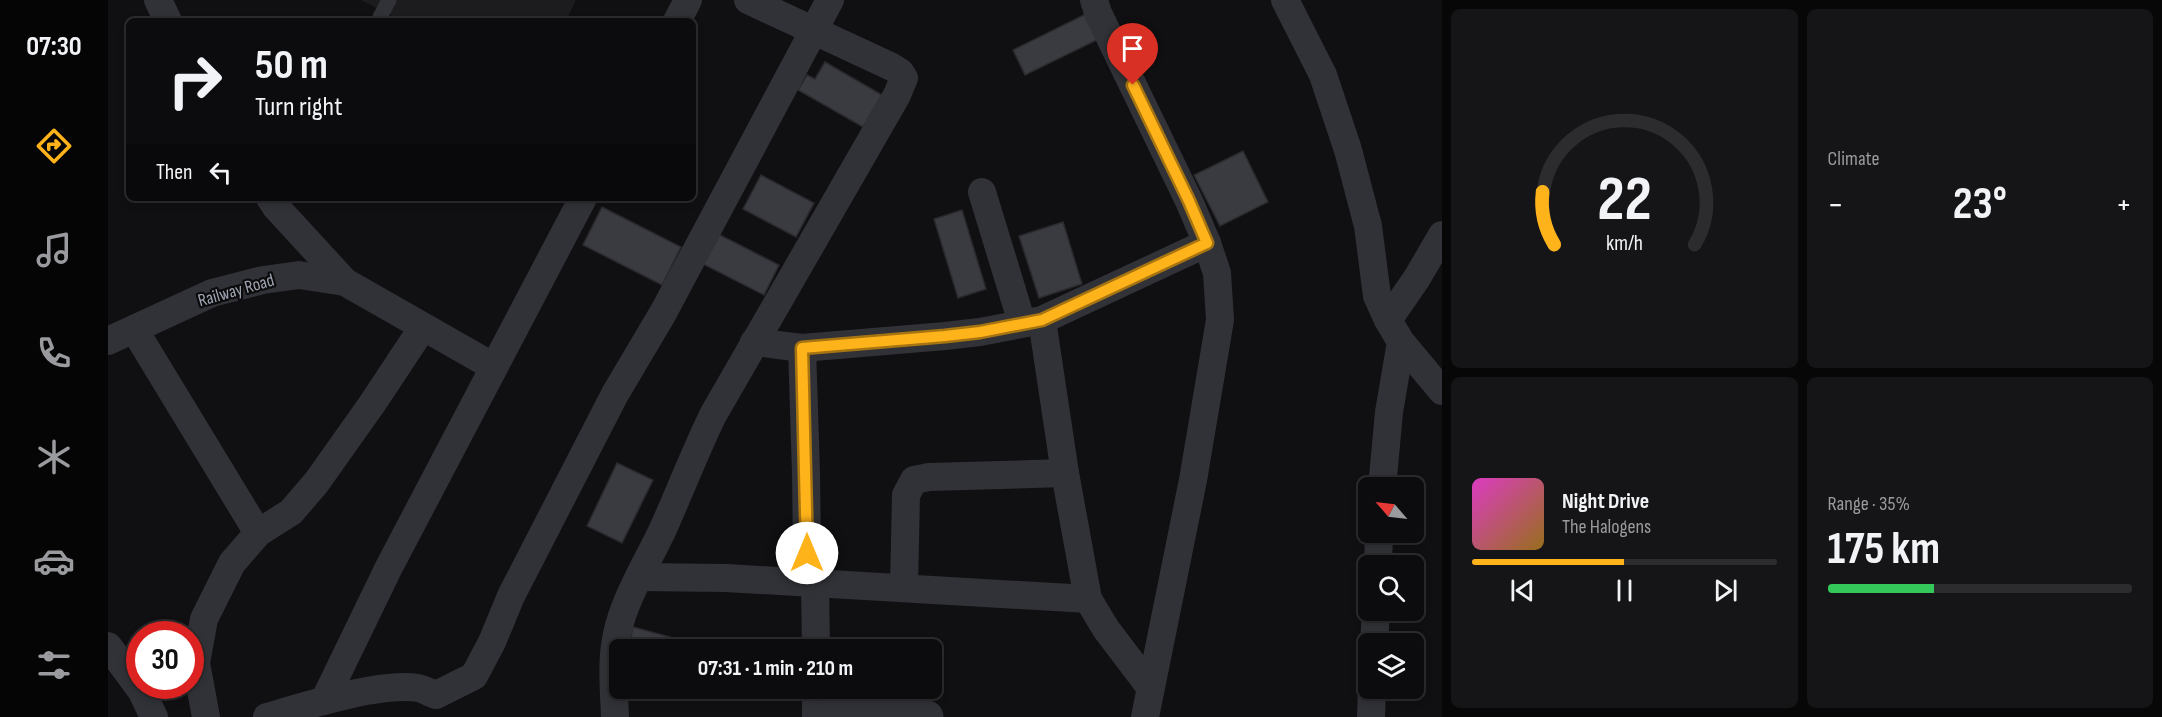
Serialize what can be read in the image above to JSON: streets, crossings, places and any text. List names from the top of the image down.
{
  "streets": {
    "street": ["Railway Road"]
  },
  "north": "top left",
  "page": {
    "tabs": "07:30",
    "tile": [
      "Climate",
      ["Range · 35%", "175 km"]
    ],
    "turn": ["50 m", "Turn right"],
    "then": "Then",
    "heat": ["−", "23°", "+"],
    "song": ["Night Drive", "The Halogens"],
    "limit": "30",
    "trip": "07:31 · 1 min · 210 m",
    "gauge": ["22", "km/h"]
  }
}
